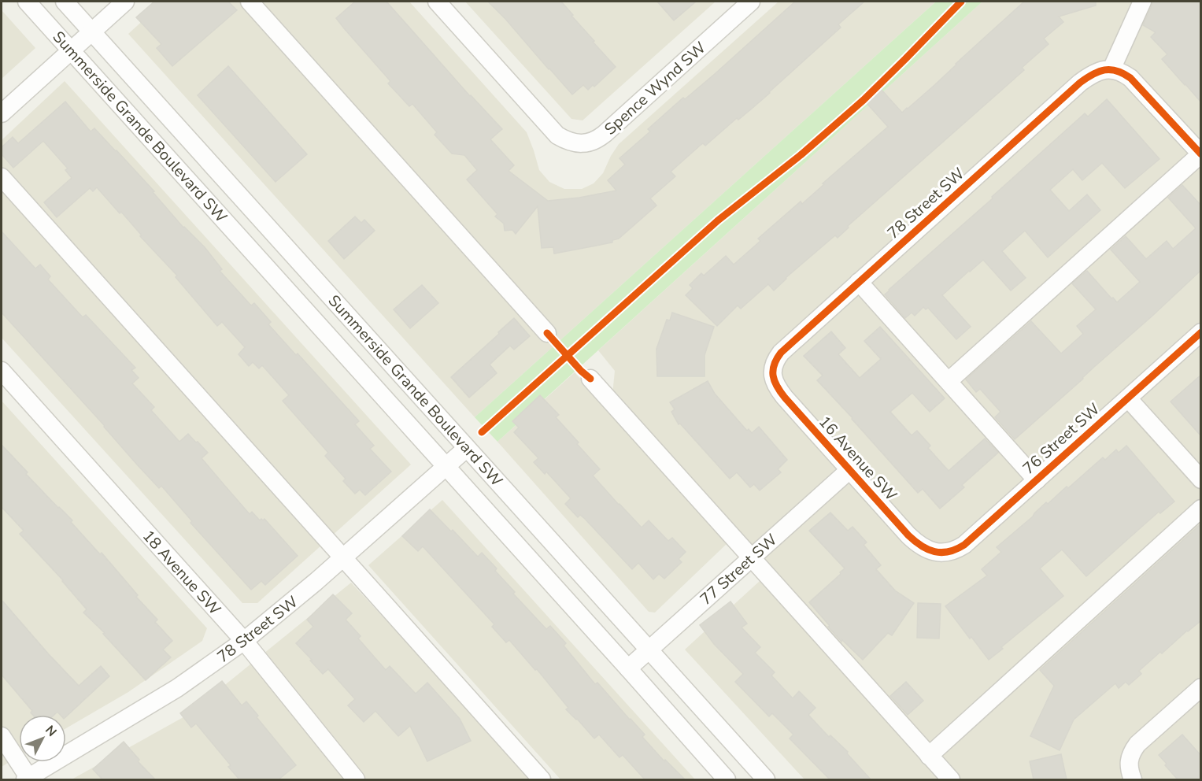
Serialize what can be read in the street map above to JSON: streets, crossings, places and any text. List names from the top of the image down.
{
  "streets": {
    "street": [
      "Spence Wynd SW",
      "Summerside Grande Boulevard SW",
      "78 Street SW",
      "76 Street SW",
      "16 Avenue SW",
      "77 Street SW",
      "18 Avenue SW"
    ]
  },
  "crossings": [
    ["Summerside Grande Boulevard SW", "78 Street SW"],
    ["Summerside Grande Boulevard SW", "77 Street SW"],
    ["78 Street SW", "16 Avenue SW"],
    ["78 Street SW", "18 Avenue SW"],
    ["76 Street SW", "16 Avenue SW"],
    ["16 Avenue SW", "77 Street SW"]
  ],
  "north": "top right"
}
